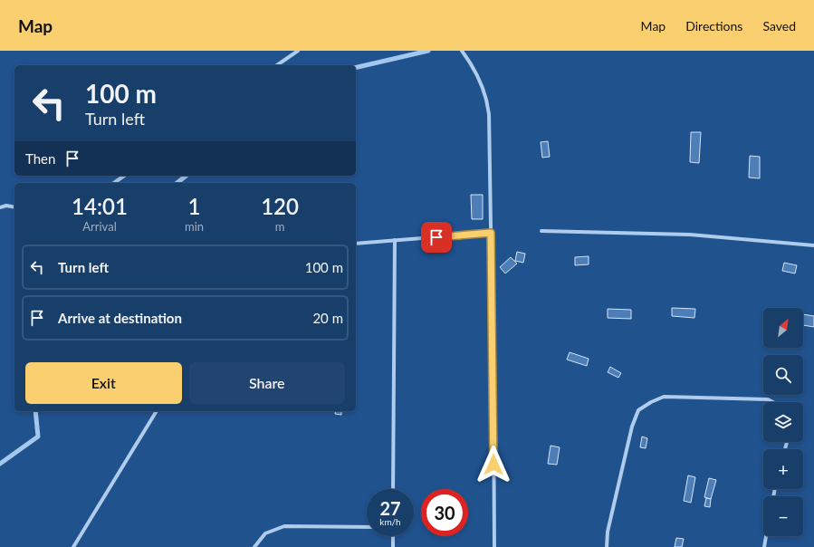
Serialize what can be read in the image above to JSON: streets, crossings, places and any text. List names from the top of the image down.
{
  "north": "top right",
  "page": {
    "header": "Map",
    "nav": ["Map", "Directions", "Saved"],
    "turn": ["100 m", "Turn left"],
    "then": "Then",
    "eta": [
      "14:01",
      "Arrival",
      "1",
      "min",
      "120",
      "m"
    ],
    "list": [
      {
        "name": "Turn left",
        "value": "100 m"
      },
      {
        "name": "Arrive at destination",
        "value": "20 m"
      }
    ],
    "map_buttons": ["+", "−"],
    "buttons": ["Exit", "Share"],
    "speed": "27 km/h",
    "limit": "30"
  }
}
